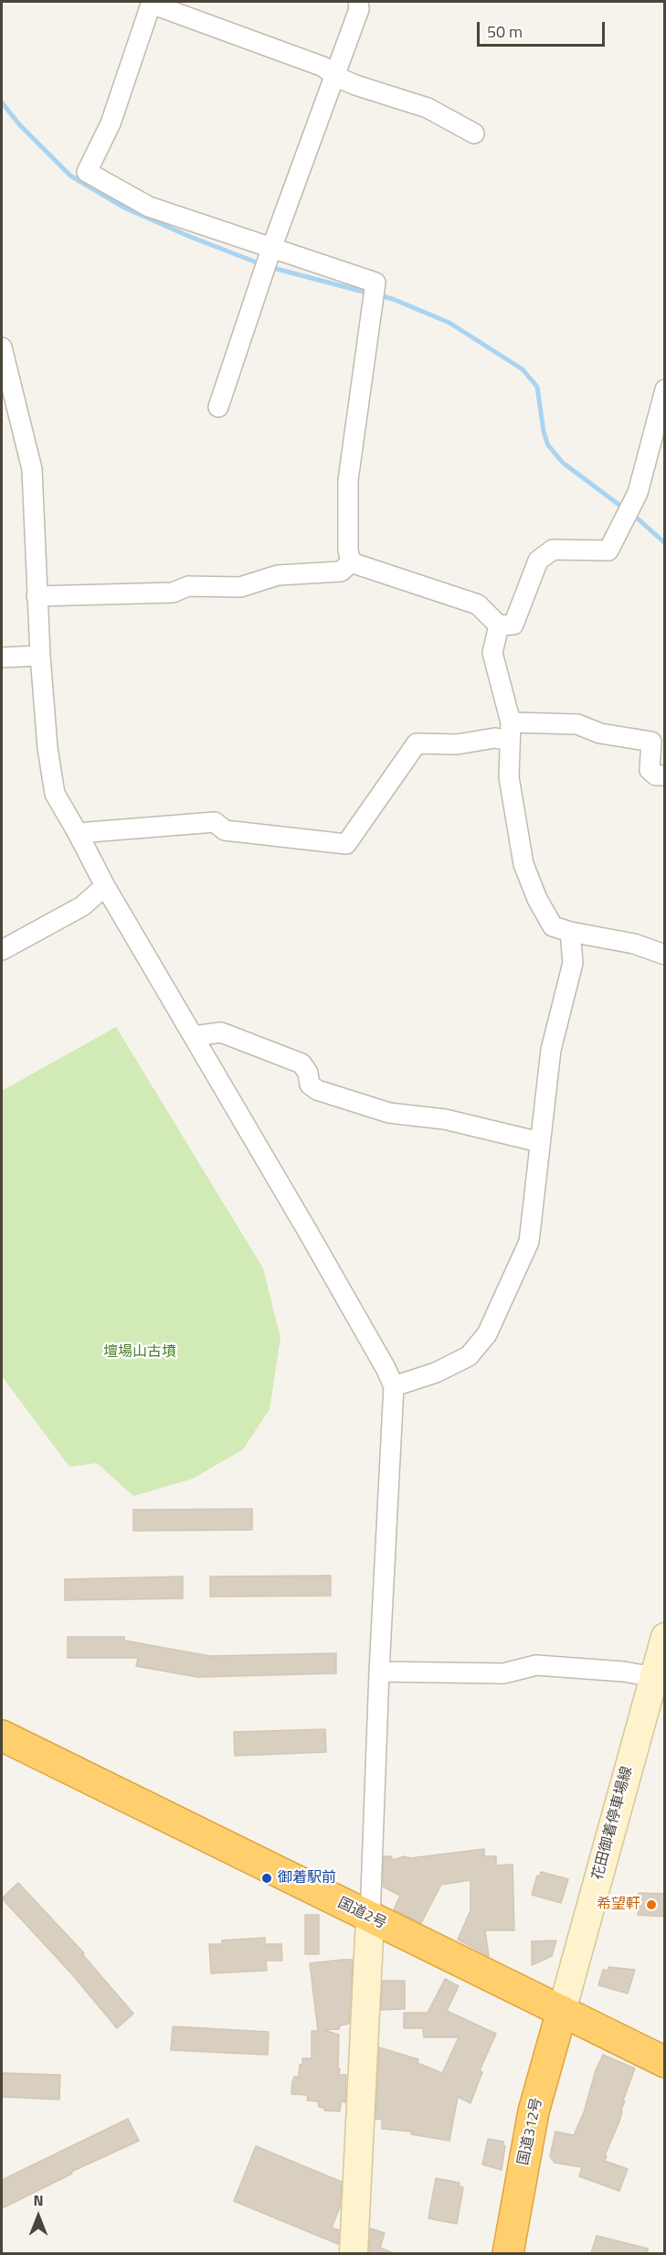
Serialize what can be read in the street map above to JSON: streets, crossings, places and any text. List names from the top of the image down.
{
  "streets": {
    "highway": ["国道2号", "国道312号"],
    "main road": ["花田御着停車場線"]
  },
  "crossings": [
    ["花田御着停車場線", "国道2号"],
    ["花田御着停車場線", "国道312号"],
    ["国道2号", "国道312号"]
  ],
  "parks": ["壇場山古墳"],
  "places": ["御着駅前", "希望軒"],
  "scale_bar": "50 m",
  "north": "top"
}
